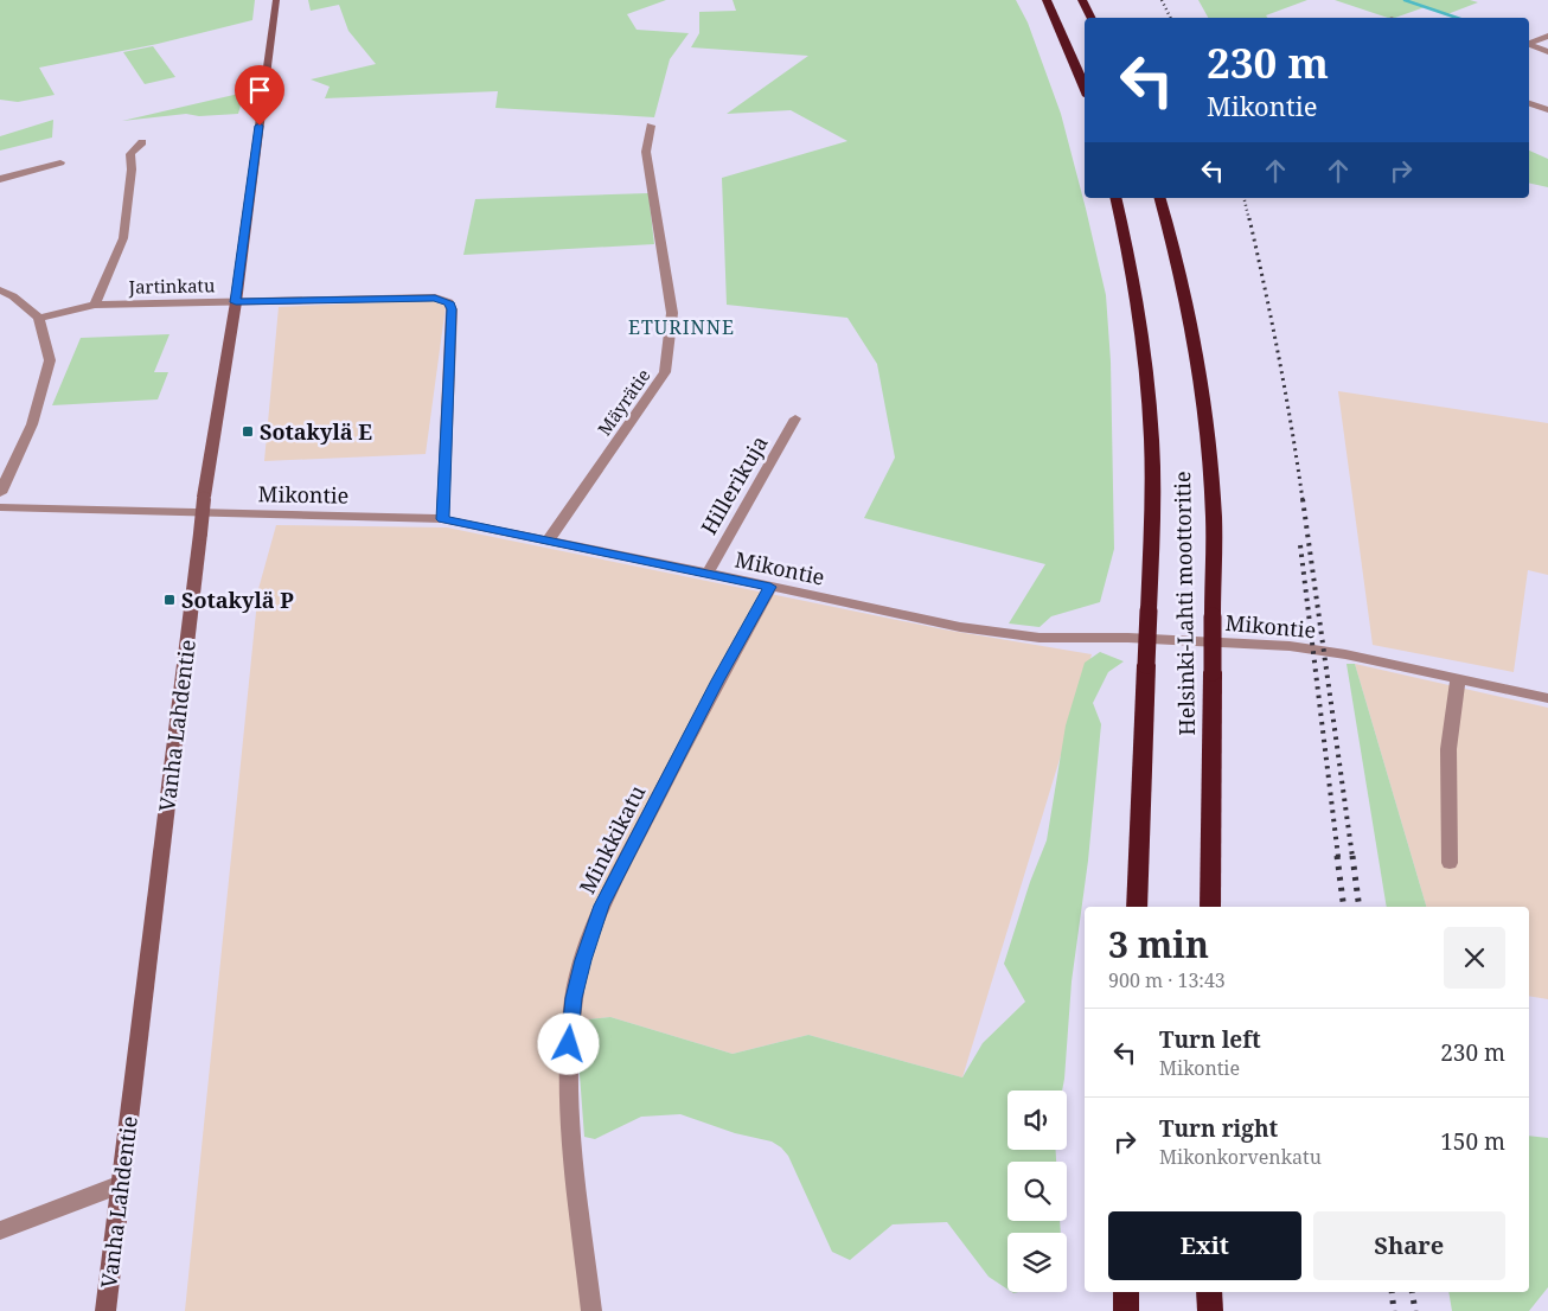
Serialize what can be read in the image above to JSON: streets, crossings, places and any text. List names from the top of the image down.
{
  "streets": {
    "highway": ["Helsinki-Lahti moottoritie"],
    "main road": ["Vanha Lahdentie"],
    "street": [
      "Jartinkatu",
      "Mäyrätie",
      "Hillerikuja",
      "Mikontie",
      "Minkkikatu"
    ]
  },
  "crossings": [
    ["Jartinkatu", "Mikontie"],
    ["Jartinkatu", "Vanha Lahdentie"],
    ["Mäyrätie", "Mikontie"],
    ["Hillerikuja", "Mikontie"],
    ["Mikontie", "Minkkikatu"]
  ],
  "districts": ["ETURINNE"],
  "places": {
    "transit": ["Sotakylä E", "Sotakylä P"]
  },
  "page": {
    "turn": ["230 m", "Mikontie"],
    "heading": ["3 min", "900 m · 13:43"],
    "list": [
      {
        "name": "Turn left",
        "note": "Mikontie",
        "value": "230 m"
      },
      {
        "name": "Turn right",
        "note": "Mikonkorvenkatu",
        "value": "150 m"
      }
    ],
    "buttons": ["Exit", "Share"]
  }
}
